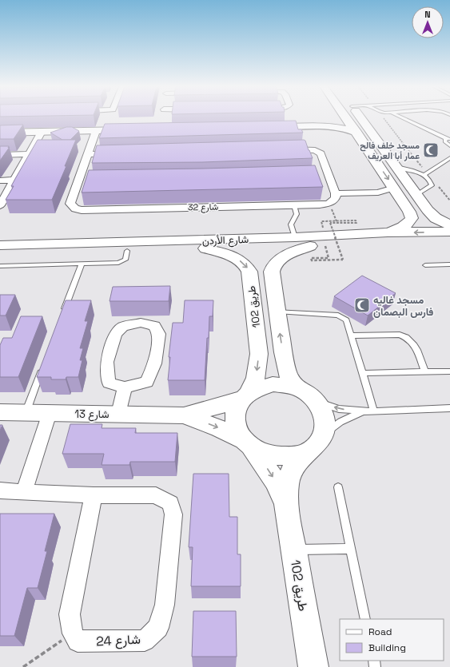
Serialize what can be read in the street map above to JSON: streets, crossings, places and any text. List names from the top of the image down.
{
  "streets": {
    "street": [
      "شارع 32",
      "شارع الأردن",
      "طريق 102",
      "شارع 13",
      "شارع 24"
    ]
  },
  "crossings": [
    ["شارع الأردن", "طريق 102"],
    ["طريق 102", "شارع 13"]
  ],
  "places": {
    "mosque": ["مسجد خلف فالح عمار أبا العريف", "مسجد غاليه فارس البصمان"]
  },
  "legend": ["Road", "Building"],
  "north": "top"
}
